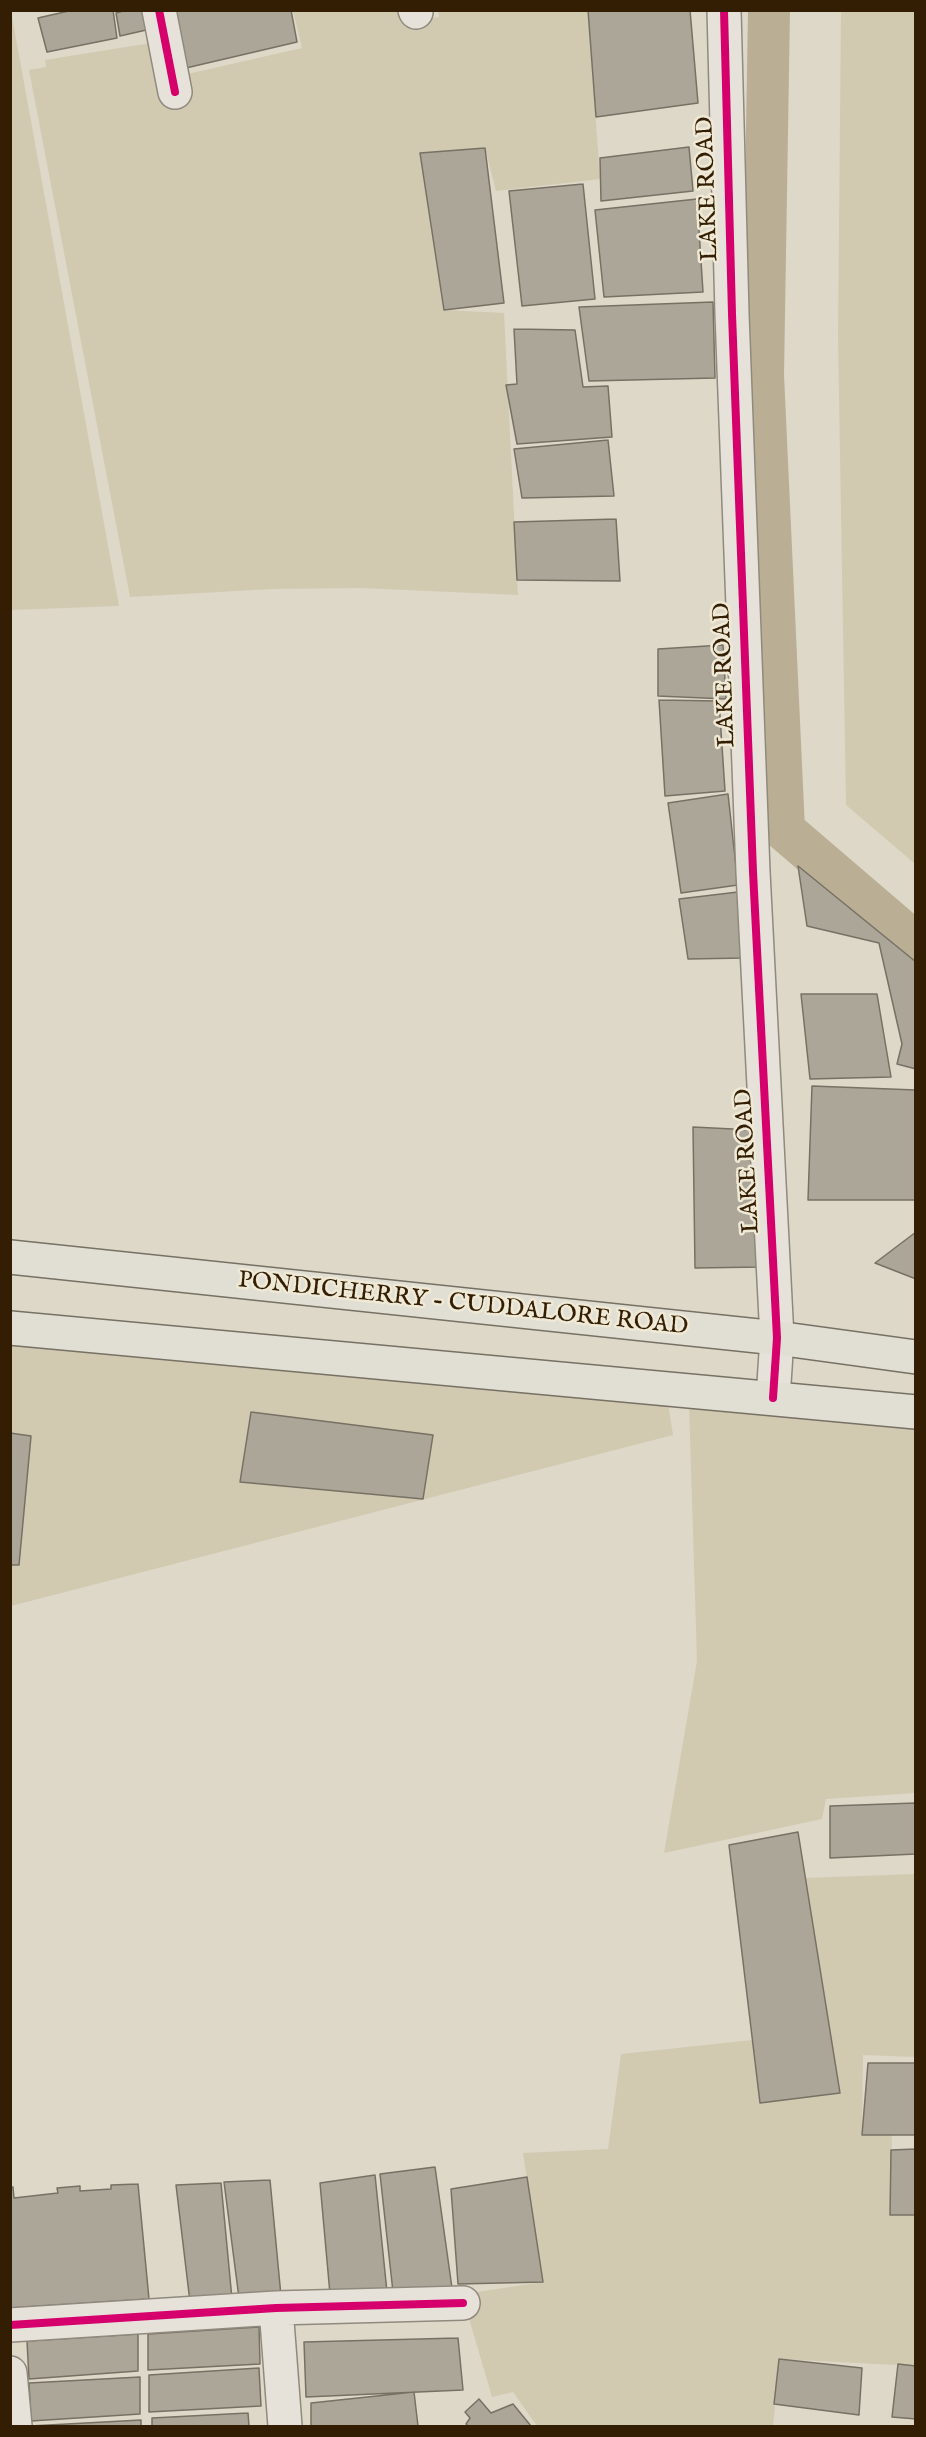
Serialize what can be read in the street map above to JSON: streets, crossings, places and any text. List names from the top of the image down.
{
  "streets": {
    "highway": ["PONDICHERRY - CUDDALORE ROAD"],
    "street": ["LAKE ROAD"]
  },
  "crossings": [
    ["LAKE ROAD", "PONDICHERRY - CUDDALORE ROAD"]
  ]
}
